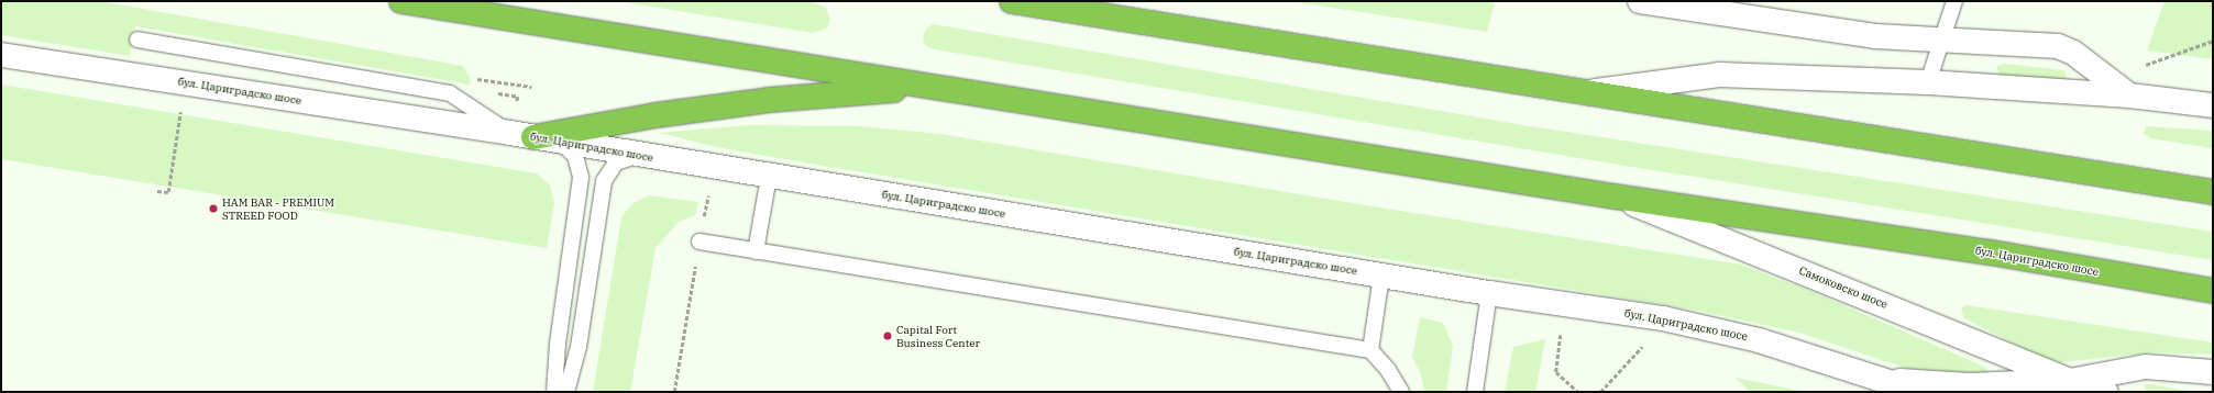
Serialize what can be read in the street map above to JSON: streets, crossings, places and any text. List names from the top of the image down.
{
  "streets": {
    "highway": ["бул. Цариградско шосе"],
    "street": ["Самоковско шосе"]
  },
  "crossings": [
    ["бул. Цариградско шосе", "Самоковско шосе"]
  ],
  "places": ["HAM BAR - PREMIUM STREED FOOD", "Capital Fort Business Center"]
}
